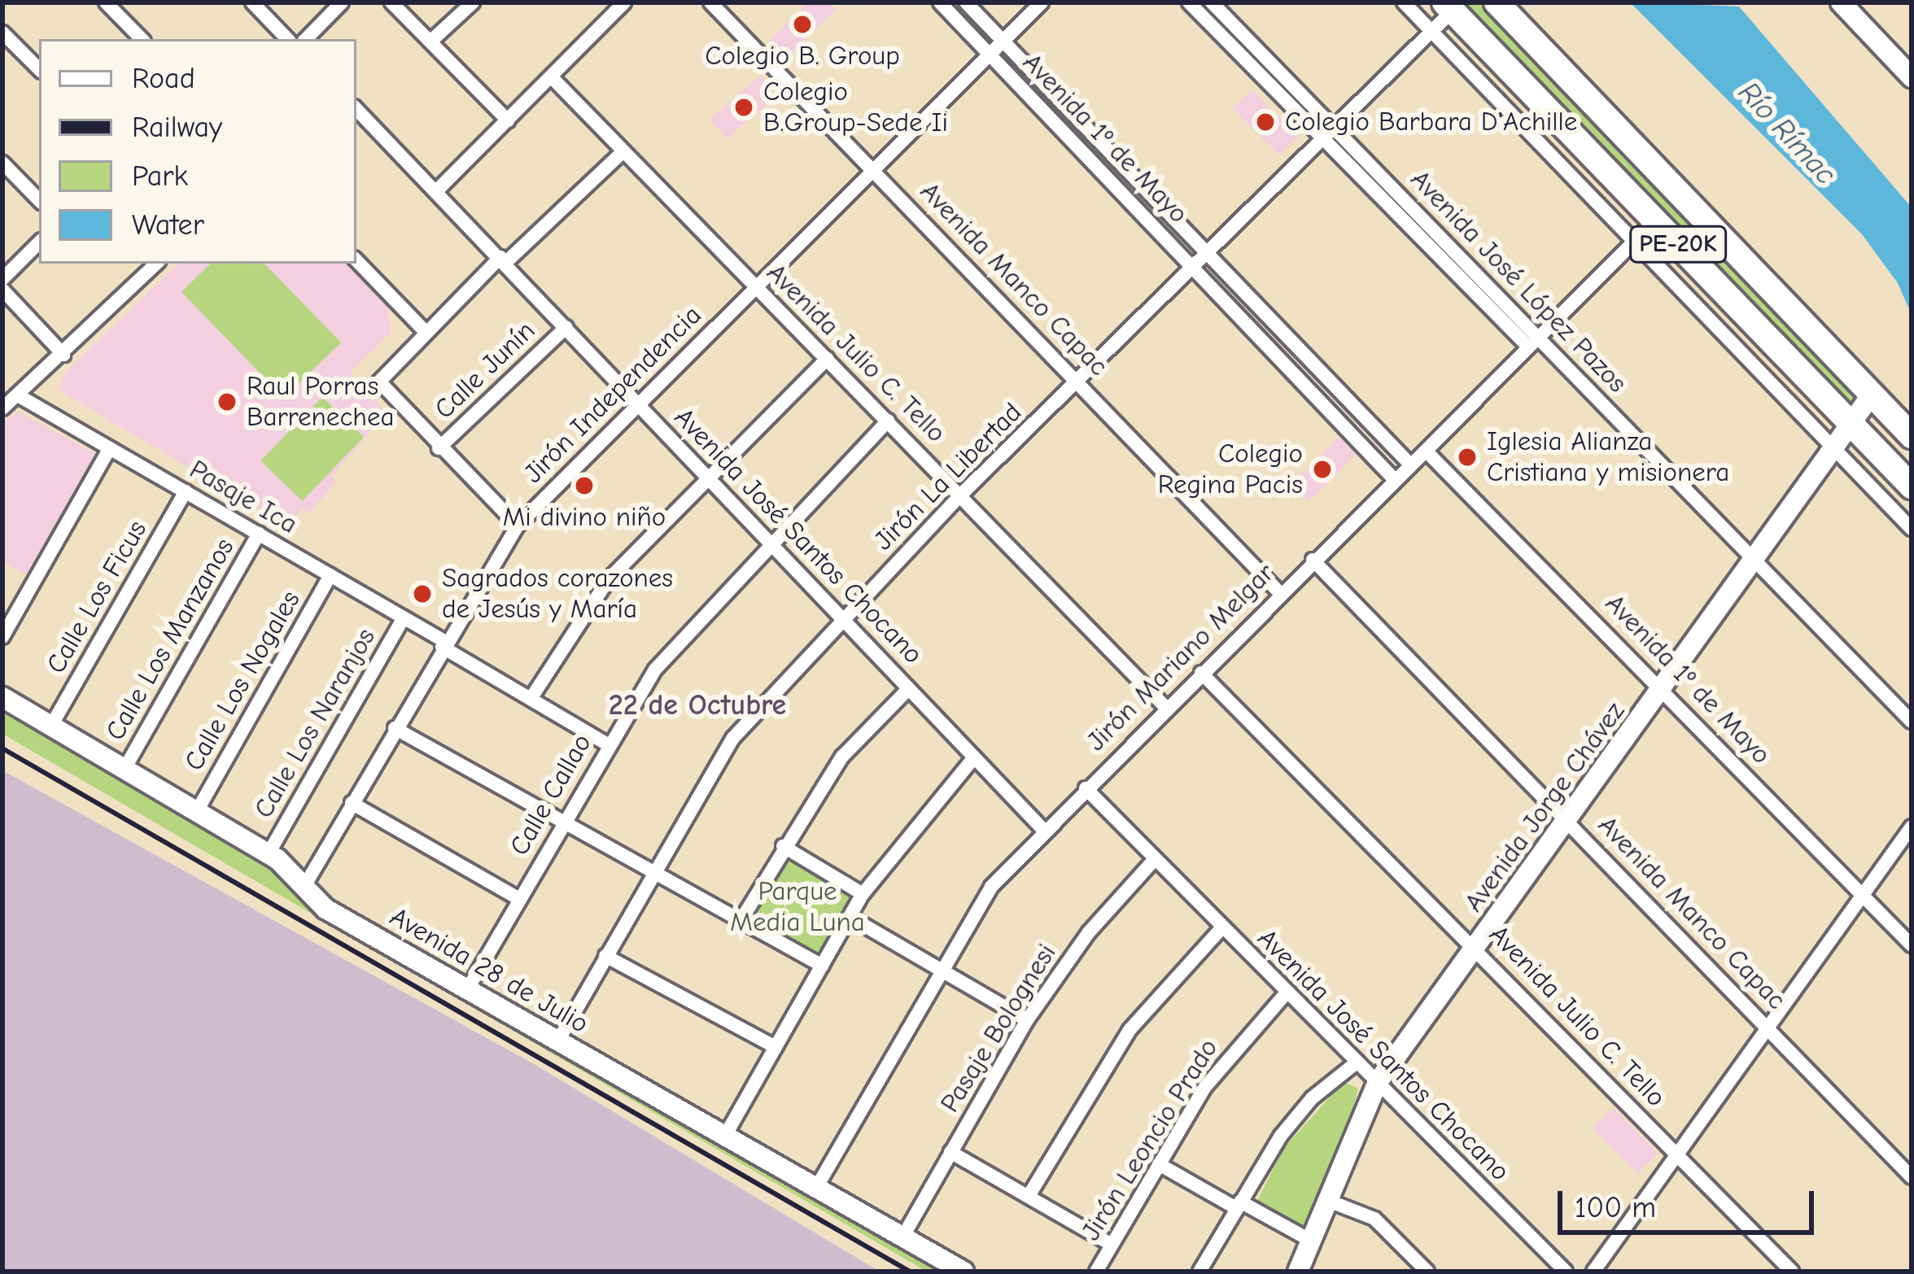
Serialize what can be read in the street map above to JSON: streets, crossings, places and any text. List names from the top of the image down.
{
  "streets": {
    "highway": ["PE-20K"],
    "street": [
      "Avenida 1º de Mayo",
      "Avenida Manco Capac",
      "Avenida José López Pazos",
      "Avenida Julio C. Tello",
      "Calle Junín",
      "Jirón Independencia",
      "Jirón La Libertad",
      "Pasaje Ica",
      "Avenida José Santos Chocano",
      "Calle Los Ficus",
      "Calle Los Manzanos",
      "Jirón Mariano Melgar",
      "Calle Los Nogales",
      "Calle Los Naranjos",
      "Calle Callao",
      "Avenida Jorge Chávez",
      "Avenida 28 de Julio",
      "Pasaje Bolognesi",
      "Jirón Leoncio Prado"
    ]
  },
  "crossings": [
    ["Avenida 1º de Mayo", "Jirón Independencia"],
    ["Avenida 1º de Mayo", "Jirón La Libertad"],
    ["Avenida 1º de Mayo", "Jirón Mariano Melgar"],
    ["Avenida 1º de Mayo", "Avenida Jorge Chávez"],
    ["PE-20K", "Jirón La Libertad"],
    ["PE-20K", "Jirón Mariano Melgar"],
    ["PE-20K", "Avenida Jorge Chávez"],
    ["Avenida Manco Capac", "Jirón Independencia"],
    ["Avenida Manco Capac", "Jirón La Libertad"],
    ["Avenida Manco Capac", "Jirón Mariano Melgar"],
    ["Avenida Manco Capac", "Avenida Jorge Chávez"],
    ["Avenida José López Pazos", "Jirón La Libertad"],
    ["Avenida José López Pazos", "Jirón Mariano Melgar"],
    ["Avenida José López Pazos", "Avenida Jorge Chávez"],
    ["Avenida Julio C. Tello", "Jirón Independencia"],
    ["Avenida Julio C. Tello", "Jirón La Libertad"],
    ["Avenida Julio C. Tello", "Jirón Mariano Melgar"],
    ["Avenida Julio C. Tello", "Calle Callao"],
    ["Avenida Julio C. Tello", "Avenida Jorge Chávez"],
    ["Calle Junín", "Avenida José Santos Chocano"],
    ["Jirón Independencia", "Pasaje Ica"],
    ["Jirón Independencia", "Avenida José Santos Chocano"],
    ["Jirón Independencia", "Avenida 28 de Julio"],
    ["Jirón La Libertad", "Avenida José Santos Chocano"],
    ["Jirón La Libertad", "Avenida 28 de Julio"],
    ["Pasaje Ica", "Calle Los Ficus"],
    ["Pasaje Ica", "Calle Los Manzanos"],
    ["Pasaje Ica", "Calle Los Nogales"],
    ["Pasaje Ica", "Calle Los Naranjos"],
    ["Pasaje Ica", "Calle Callao"],
    ["Avenida José Santos Chocano", "Jirón Mariano Melgar"],
    ["Avenida José Santos Chocano", "Calle Callao"],
    ["Avenida José Santos Chocano", "Avenida Jorge Chávez"],
    ["Avenida José Santos Chocano", "Pasaje Bolognesi"],
    ["Avenida José Santos Chocano", "Jirón Leoncio Prado"],
    ["Calle Los Ficus", "Avenida 28 de Julio"],
    ["Calle Los Manzanos", "Avenida 28 de Julio"],
    ["Jirón Mariano Melgar", "Avenida 28 de Julio"],
    ["Calle Los Nogales", "Avenida 28 de Julio"],
    ["Calle Los Naranjos", "Avenida 28 de Julio"],
    ["Calle Callao", "Avenida 28 de Julio"],
    ["Avenida 28 de Julio", "Pasaje Bolognesi"]
  ],
  "districts": ["22 de Octubre"],
  "water": ["Río Rímac"],
  "parks": ["Parque Media Luna"],
  "places": [
    "Colegio B. Group",
    "Colegio B.Group-Sede Ii",
    "Colegio Barbara D'Achille",
    "Raul Porras Barrenechea",
    "Iglesia Alianza Cristiana y misionera",
    "Colegio Regina Pacis",
    "Mi divino niño",
    "Sagrados corazones de Jesús y María"
  ],
  "legend": [
    "Road",
    "Railway",
    "Park",
    "Water"
  ],
  "scale_bar": "100 m"
}
